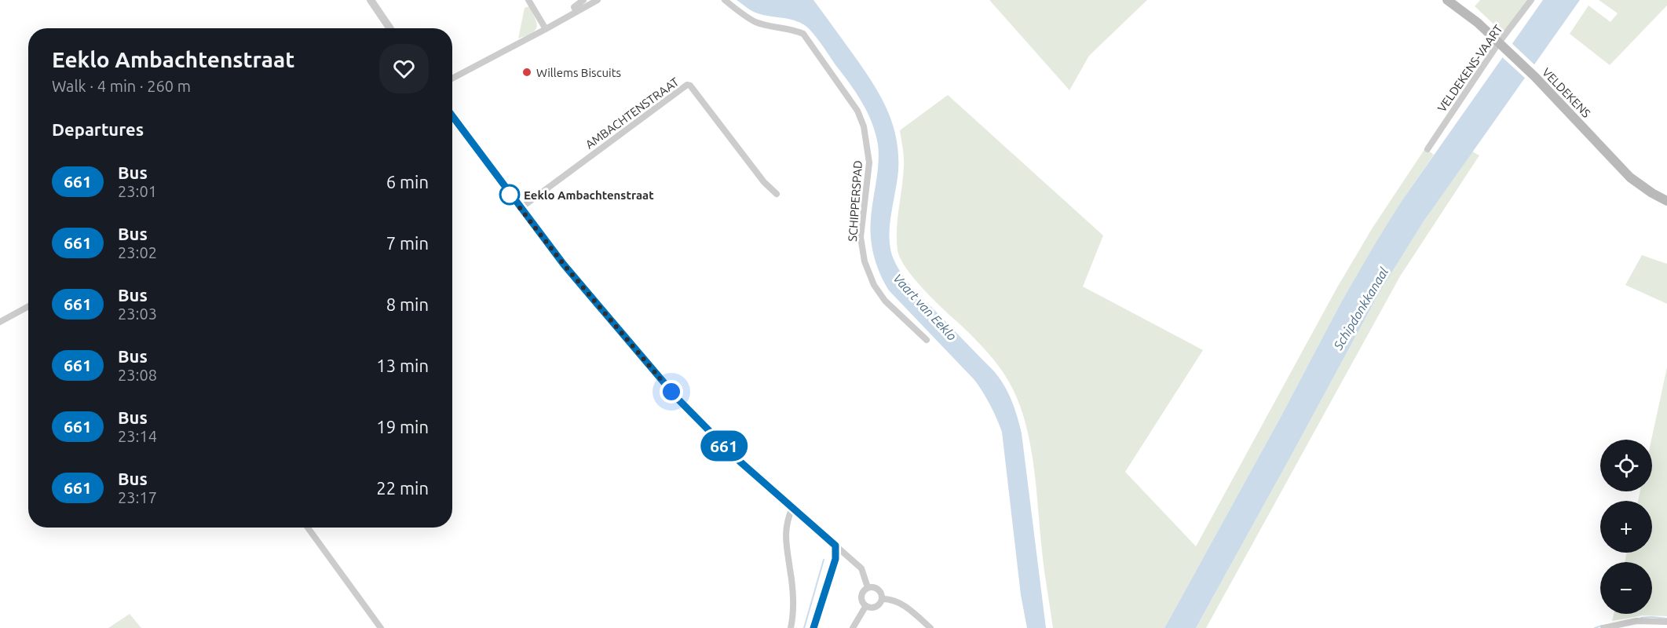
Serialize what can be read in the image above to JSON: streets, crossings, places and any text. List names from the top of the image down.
{
  "streets": {
    "main road": ["VELDEKENS"],
    "street": ["VELDEKENS-VAART", "AMBACHTENSTRAAT", "SCHIPPERSPAD"]
  },
  "crossings": [
    ["VELDEKENS-VAART", "VELDEKENS"]
  ],
  "water": ["Vaart van Eeklo", "Schipdonkkanaal"],
  "places": ["Willems Biscuits", "Eeklo Ambachtenstraat"],
  "lines": ["bus line 661"],
  "page": {
    "on_map": "661",
    "heading": [
      ["Eeklo Ambachtenstraat", "Walk · 4 min · 260 m"],
      "Departures"
    ],
    "list": [
      {
        "mark": "661",
        "name": "Bus",
        "note": "23:01",
        "value": "6 min"
      },
      {
        "mark": "661",
        "name": "Bus",
        "note": "23:02",
        "value": "7 min"
      },
      {
        "mark": "661",
        "name": "Bus",
        "note": "23:03",
        "value": "8 min"
      },
      {
        "mark": "661",
        "name": "Bus",
        "note": "23:08",
        "value": "13 min"
      },
      {
        "mark": "661",
        "name": "Bus",
        "note": "23:14",
        "value": "19 min"
      },
      {
        "mark": "661",
        "name": "Bus",
        "note": "23:17",
        "value": "22 min"
      }
    ],
    "map_buttons": ["+", "−"]
  }
}
